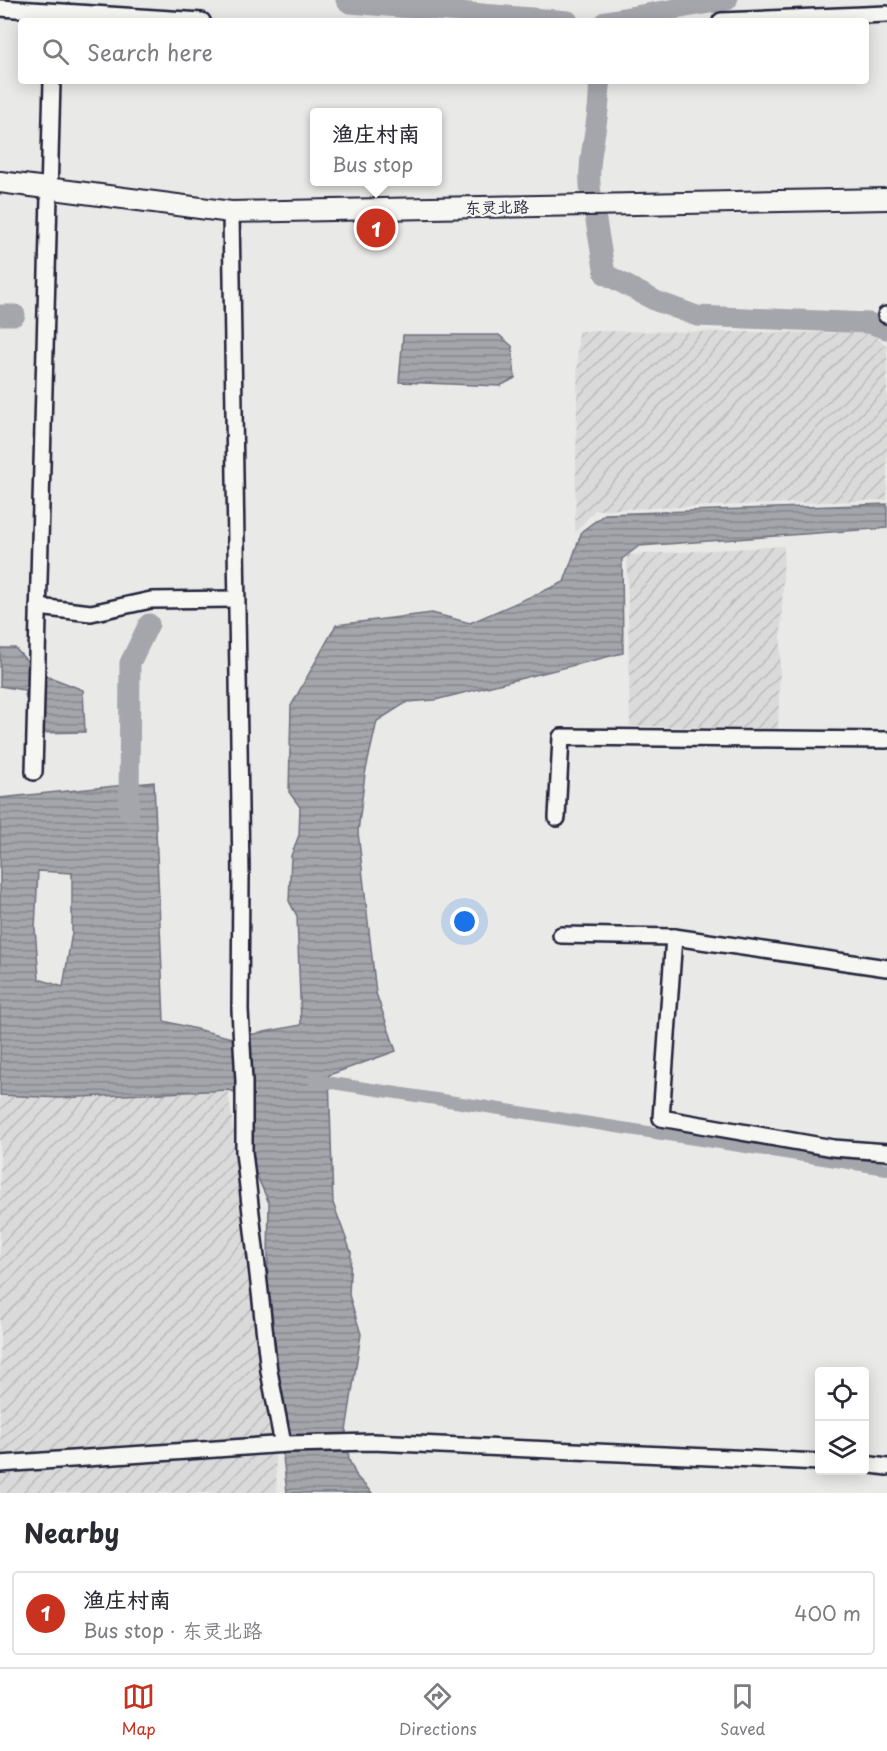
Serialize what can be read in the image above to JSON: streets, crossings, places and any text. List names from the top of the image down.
{
  "streets": {
    "main road": ["东灵北路"]
  },
  "page": {
    "search": "Search here",
    "popup": ["渔庄村南", "Bus stop"],
    "pins": "1",
    "heading": "Nearby",
    "list": [
      {
        "mark": "1",
        "name": "渔庄村南",
        "note": "Bus stop · 东灵北路",
        "value": "400 m"
      }
    ],
    "nav": ["Map", "Directions", "Saved"]
  }
}
